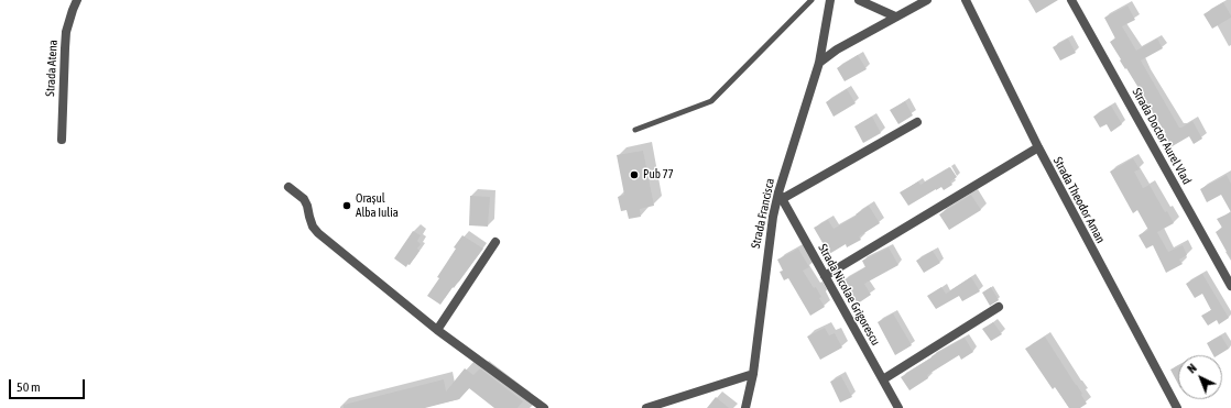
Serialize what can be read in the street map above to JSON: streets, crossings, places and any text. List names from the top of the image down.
{
  "streets": {
    "street": [
      "Strada Atena",
      "Strada Doctor Aurel Vlad",
      "Strada Theodor Aman",
      "Strada Francisca",
      "Strada Nicolae Grigorescu"
    ]
  },
  "crossings": [
    ["Strada Francisca", "Strada Nicolae Grigorescu"]
  ],
  "places": ["Pub 77", "Orașul Alba Iulia"],
  "scale_bar": "50 m",
  "north": "top left"
}
